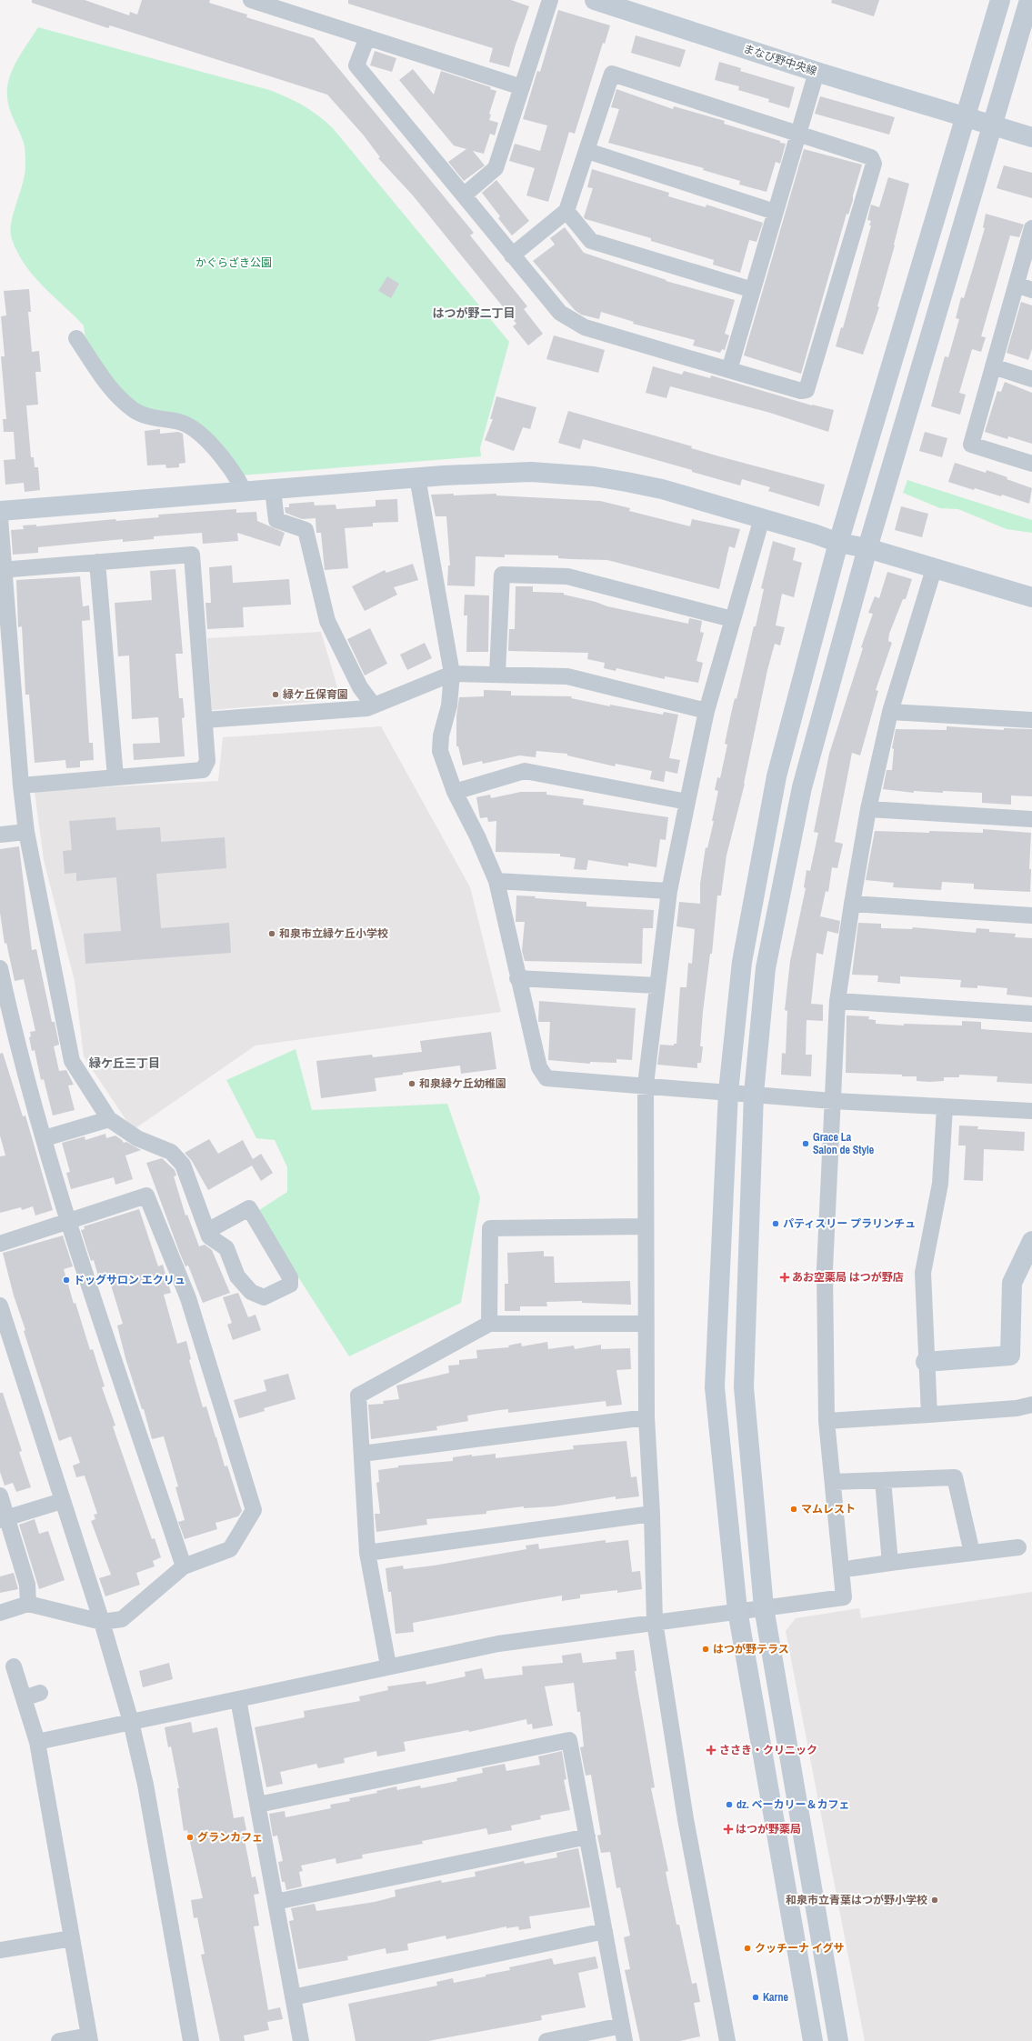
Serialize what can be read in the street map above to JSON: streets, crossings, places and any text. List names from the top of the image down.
{
  "streets": {
    "street": ["まなび野中央線"]
  },
  "districts": ["はつが野二丁目", "緑ケ丘三丁目"],
  "parks": ["かぐらざき公園"],
  "places": {
    "other": [
      "緑ケ丘保育園",
      "和泉市立緑ケ丘小学校",
      "和泉緑ケ丘幼稚園",
      "Grace La Salon de Style",
      "パティスリー プラリンチュ",
      "ドッグサロン エクリュ",
      "マムレスト",
      "はつが野テラス",
      "dz. ベーカリー＆カフェ",
      "グランカフェ",
      "和泉市立青葉はつが野小学校",
      "クッチーナ イグサ",
      "Karne"
    ],
    "health": ["あお空薬局 はつが野店", "ささき・クリニック", "はつが野薬局"]
  }
}
